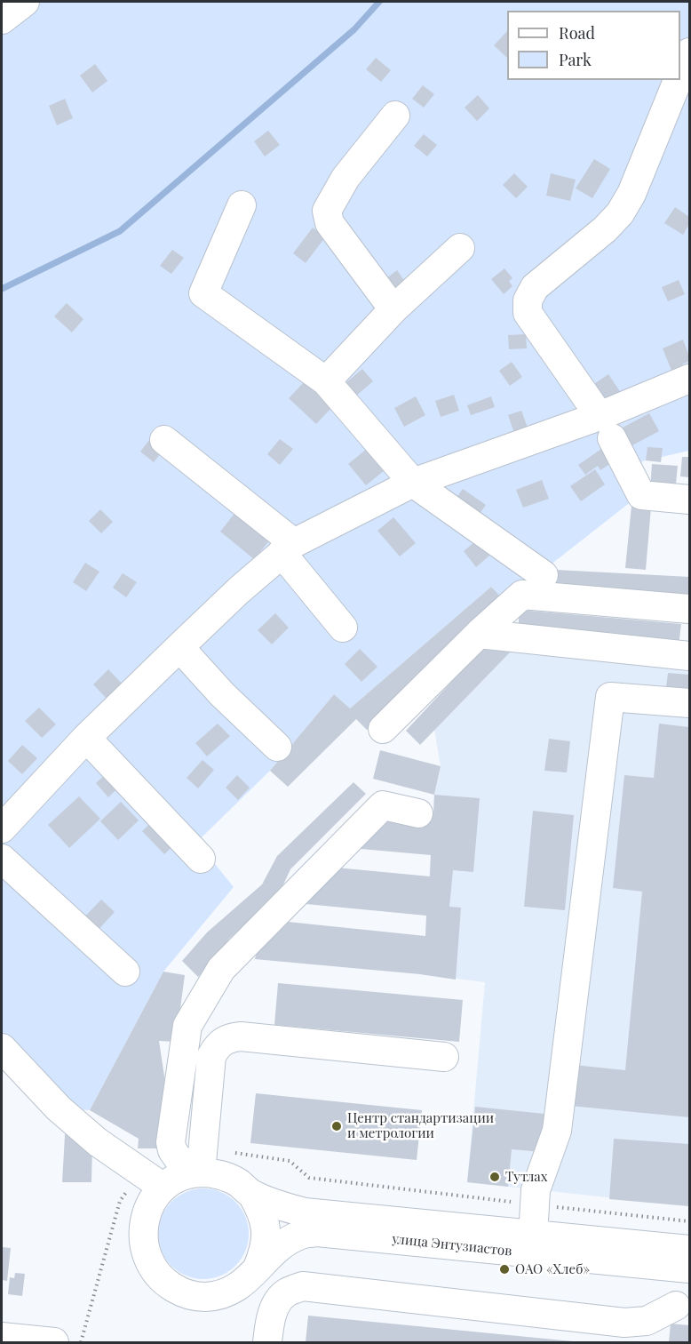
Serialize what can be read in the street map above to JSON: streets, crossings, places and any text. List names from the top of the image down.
{
  "streets": {
    "street": ["улица Энтузиастов"]
  },
  "places": ["Центр стандартизации и метрологии", "Тутлах", "ОАО «Хлеб»"],
  "legend": ["Road", "Park"]
}
